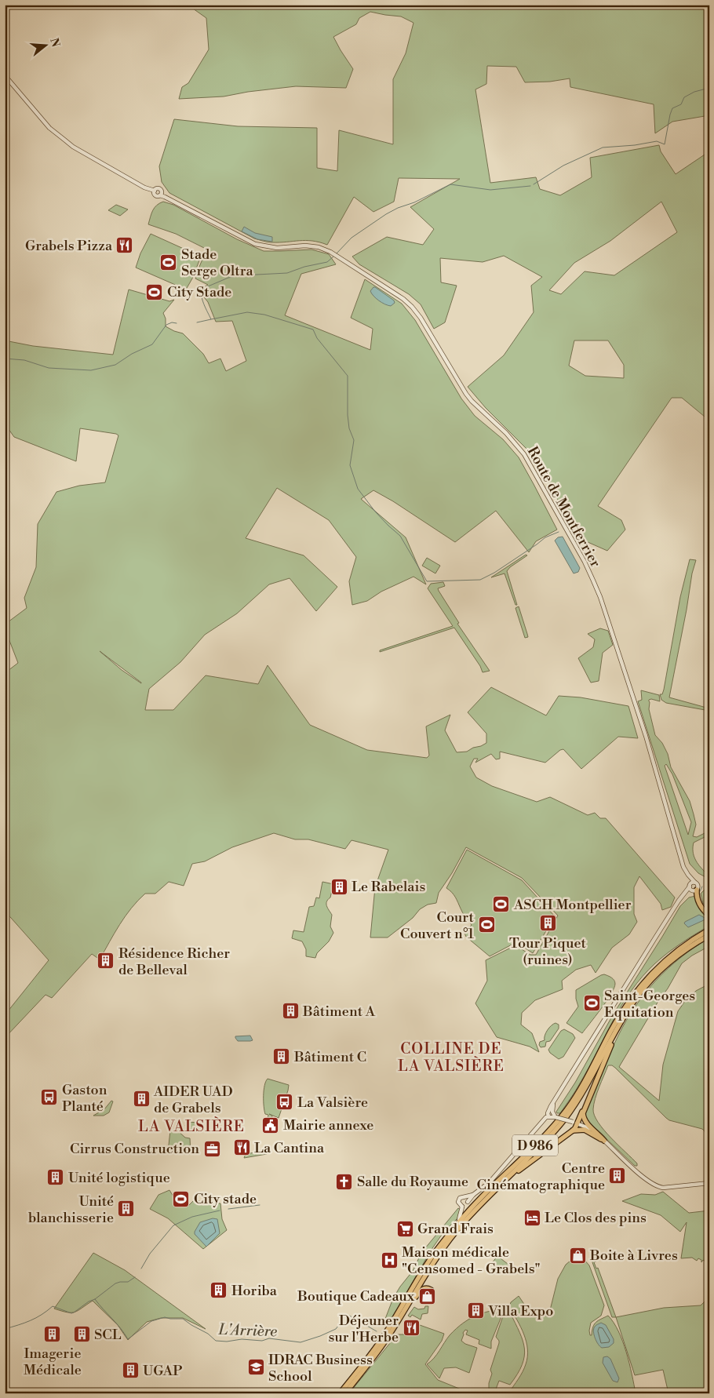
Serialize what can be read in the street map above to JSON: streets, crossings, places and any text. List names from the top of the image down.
{
  "streets": {
    "main road": ["D 986"],
    "street": ["Route de Montferrier"]
  },
  "districts": ["COLLINE DE LA VALSIÈRE", "LA VALSIÈRE"],
  "water": ["L'Arrière"],
  "places": {
    "restaurant": ["Grabels Pizza", "La Cantina", "Déjeuner sur l'Herbe"],
    "sports": [
      "Stade Serge Oltra",
      "City Stade",
      "ASCH Montpellier",
      "Court Couvert n°1",
      "Saint-Georges Equitation",
      "City stade"
    ],
    "building": [
      "Le Rabelais",
      "Tour Piquet (ruines)",
      "Résidence Richer de Belleval",
      "Bâtiment A",
      "Bâtiment C",
      "AIDER UAD de Grabels",
      "Centre Cinématographique",
      "Unité logistique",
      "Unité blanchisserie",
      "Horiba",
      "Villa Expo",
      "Imagerie Médicale",
      "SCL",
      "UGAP"
    ],
    "bus stop": ["Gaston Planté", "La Valsière"],
    "public building": ["Mairie annexe"],
    "office": ["Cirrus Construction"],
    "church": ["Salle du Royaume"],
    "hotel": ["Le Clos des pins"],
    "supermarket": ["Grand Frais"],
    "shop": ["Boite à Livres", "Boutique Cadeaux"],
    "hospital": ["Maison médicale \"Censomed - Grabels\""],
    "school or university": ["IDRAC Business School"]
  },
  "north": "right"
}
